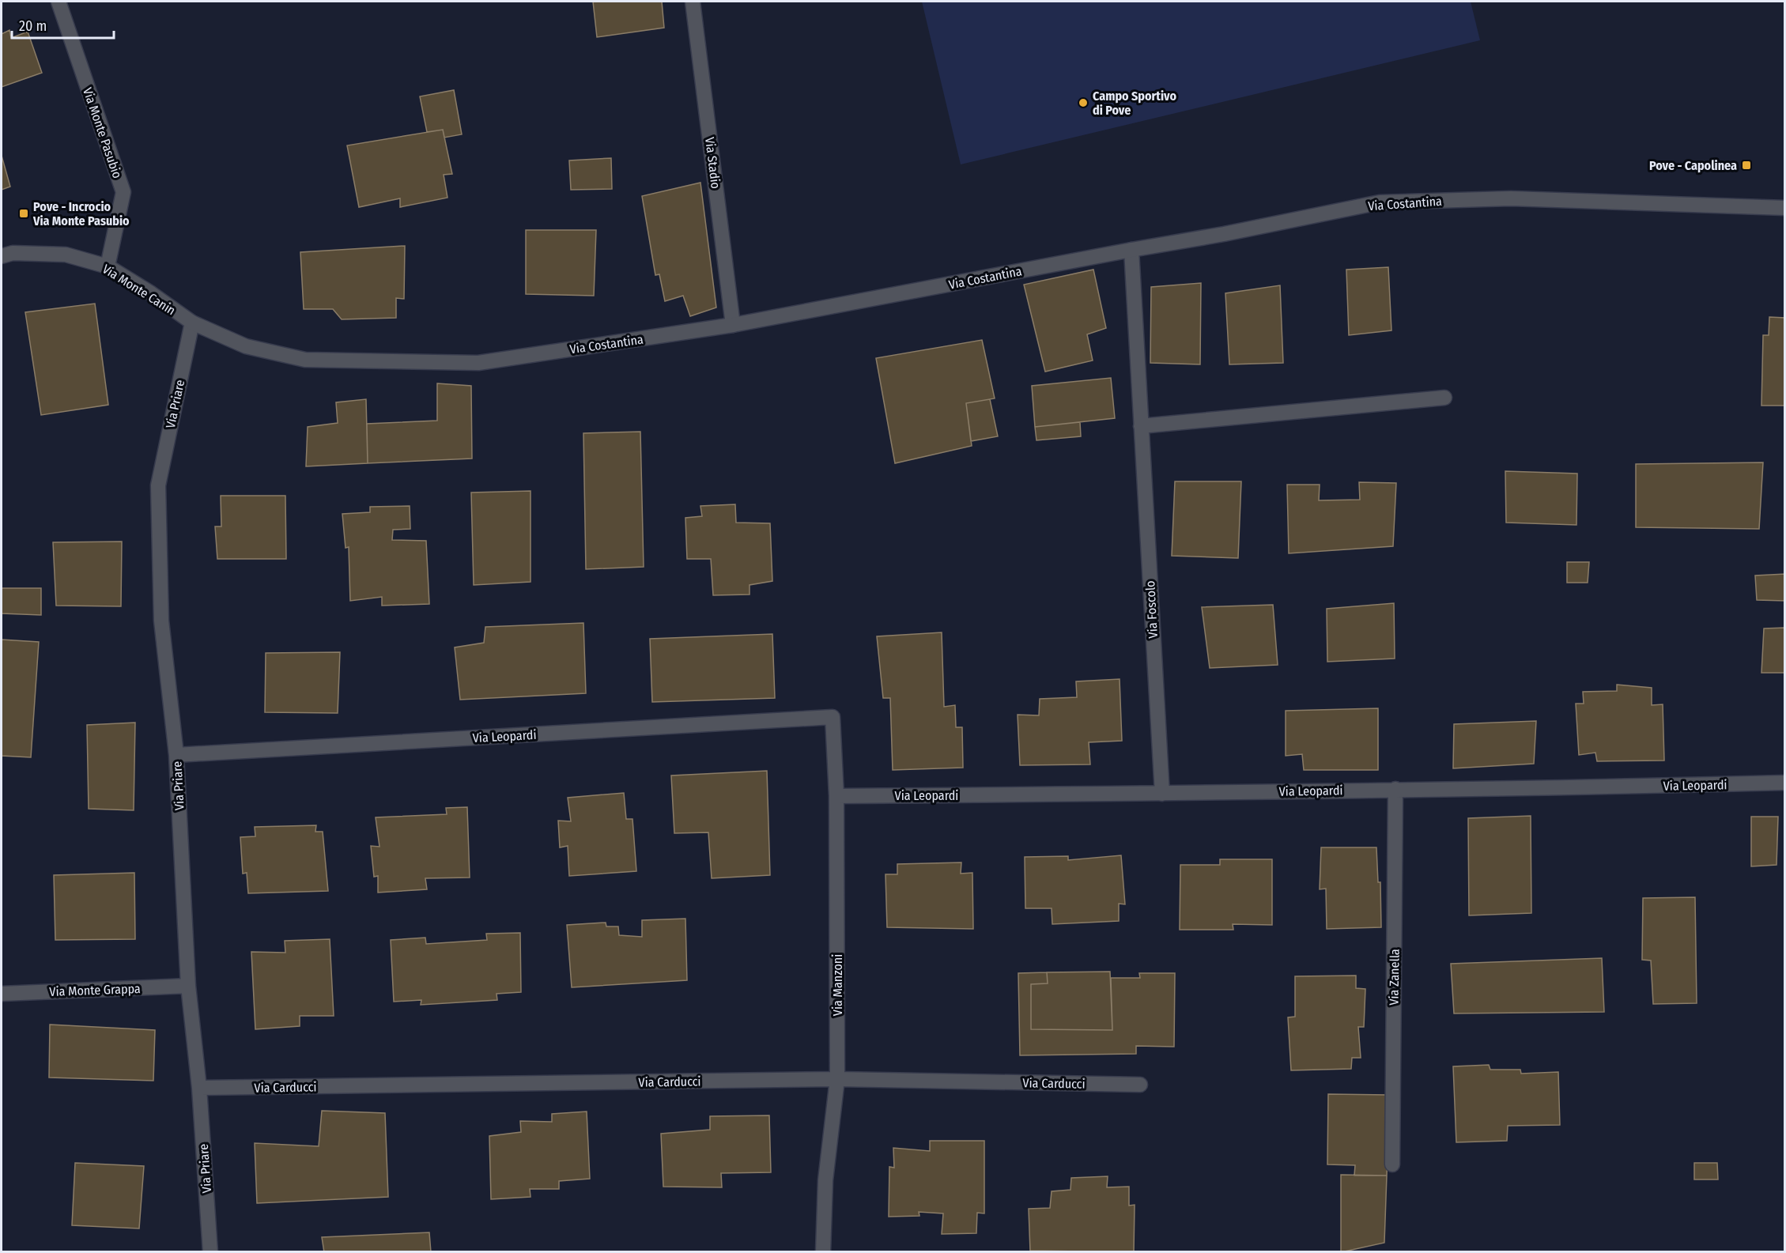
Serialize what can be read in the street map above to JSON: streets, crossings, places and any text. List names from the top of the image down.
{
  "streets": {
    "street": [
      "Via Monte Pasubio",
      "Via Stadio",
      "Via Costantina",
      "Via Monte Canin",
      "Via Priare",
      "Via Foscolo",
      "Via Leopardi",
      "Via Zanella",
      "Via Manzoni",
      "Via Monte Grappa",
      "Via Carducci"
    ]
  },
  "crossings": [
    ["Via Monte Pasubio", "Via Monte Canin"],
    ["Via Stadio", "Via Costantina"],
    ["Via Costantina", "Via Monte Canin"],
    ["Via Costantina", "Via Priare"],
    ["Via Costantina", "Via Foscolo"],
    ["Via Monte Canin", "Via Priare"],
    ["Via Priare", "Via Leopardi"],
    ["Via Priare", "Via Monte Grappa"],
    ["Via Priare", "Via Carducci"],
    ["Via Foscolo", "Via Leopardi"],
    ["Via Leopardi", "Via Zanella"],
    ["Via Leopardi", "Via Manzoni"],
    ["Via Manzoni", "Via Carducci"]
  ],
  "places": {
    "other": ["Campo Sportivo di Pove"],
    "transit": ["Pove - Capolinea", "Pove - Incrocio Via Monte Pasubio"]
  },
  "scale_bar": "20 m"
}
